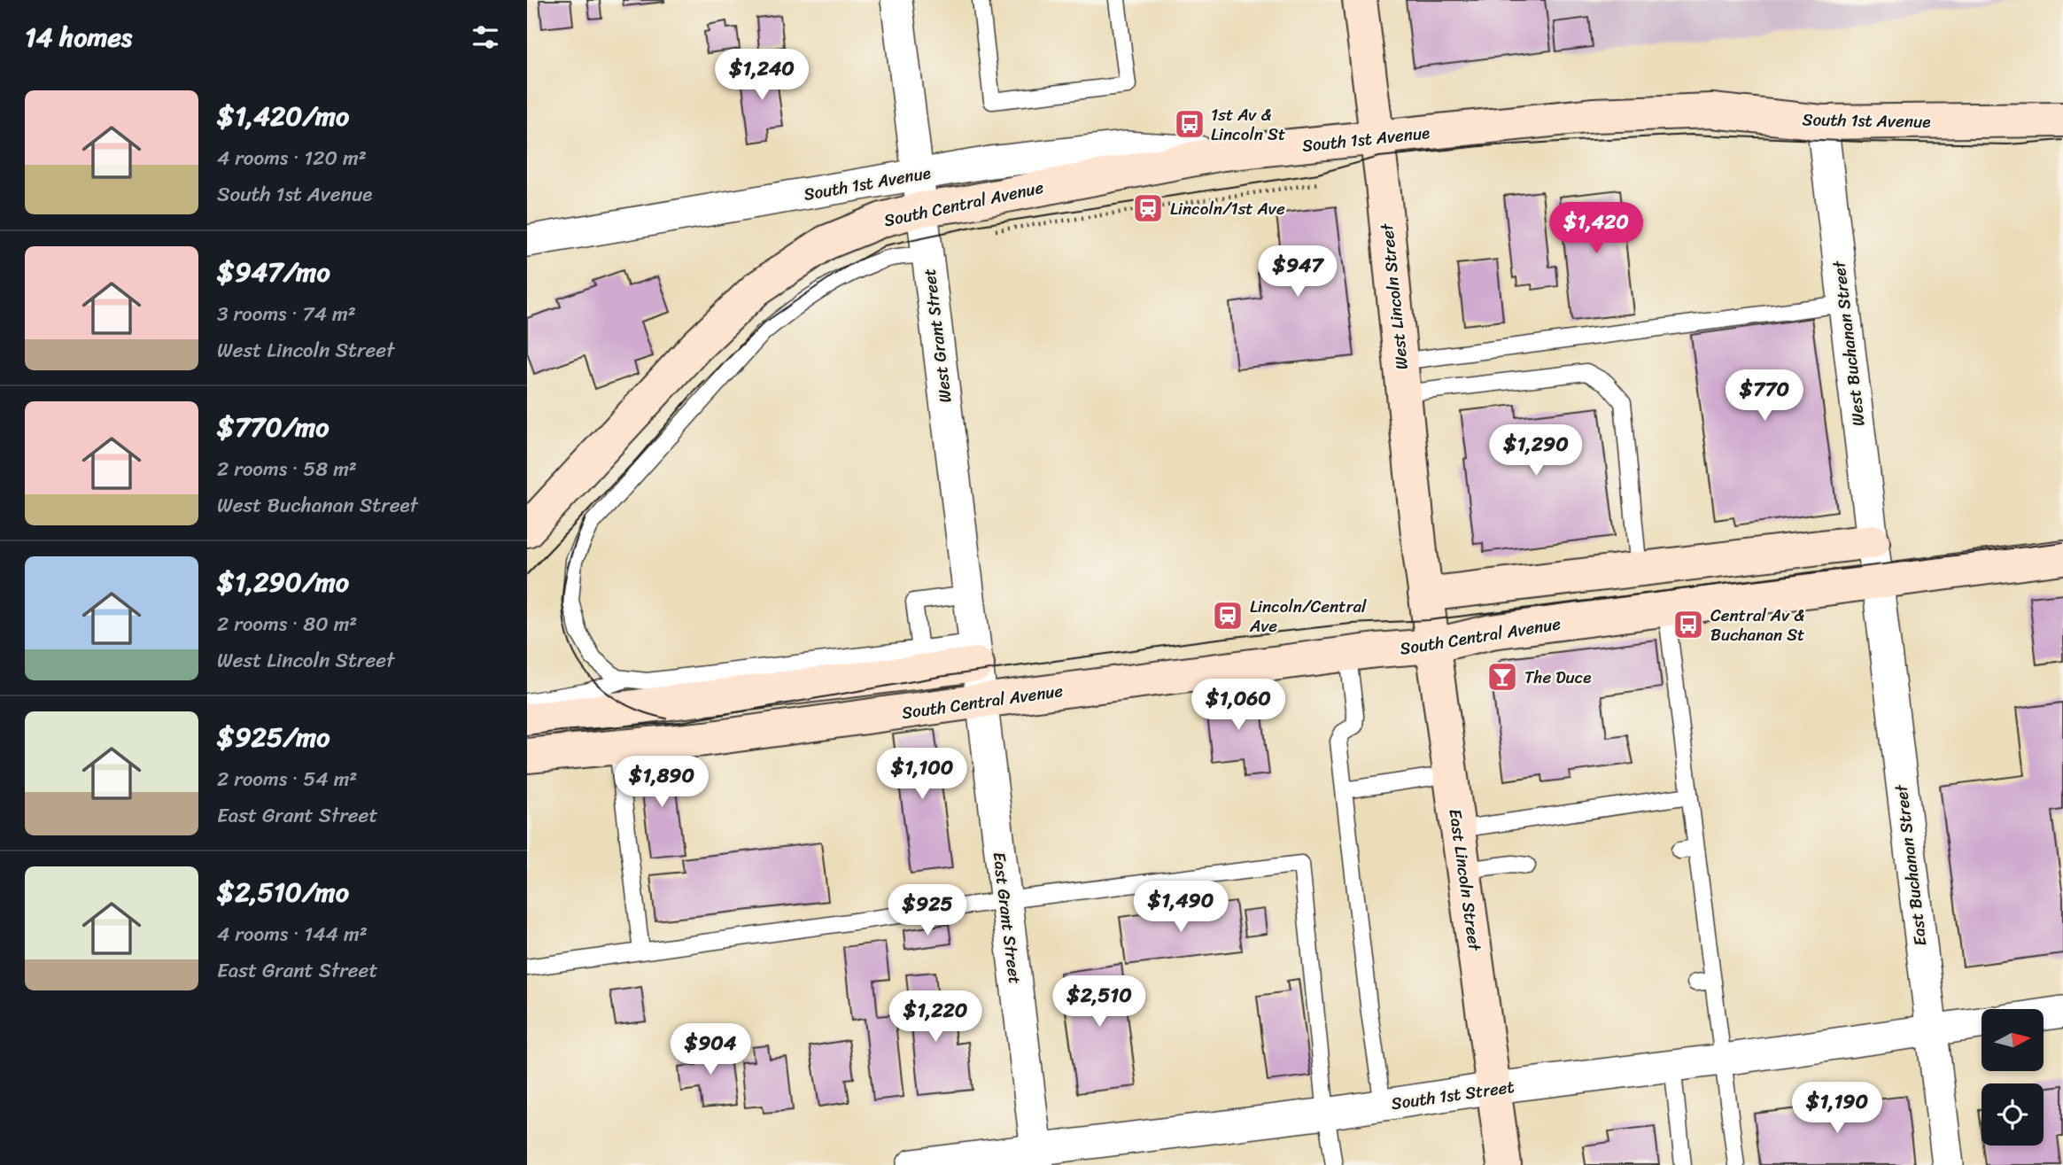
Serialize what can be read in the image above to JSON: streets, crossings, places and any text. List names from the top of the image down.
{
  "streets": {
    "main road": [
      "South 1st Avenue",
      "South Central Avenue",
      "West Lincoln Street",
      "East Lincoln Street"
    ],
    "street": [
      "West Grant Street",
      "West Buchanan Street",
      "East Buchanan Street",
      "East Grant Street",
      "South 1st Street"
    ]
  },
  "crossings": [
    ["South 1st Avenue", "South Central Avenue"],
    ["South 1st Avenue", "West Lincoln Street"],
    ["South 1st Avenue", "West Grant Street"],
    ["South 1st Avenue", "West Buchanan Street"],
    ["South Central Avenue", "West Grant Street"],
    ["South Central Avenue", "West Buchanan Street"],
    ["South Central Avenue", "East Buchanan Street"],
    ["South Central Avenue", "East Lincoln Street"],
    ["South Central Avenue", "East Grant Street"],
    ["West Lincoln Street", "East Lincoln Street"],
    ["West Grant Street", "East Grant Street"],
    ["West Buchanan Street", "East Buchanan Street"],
    ["East Buchanan Street", "South 1st Street"],
    ["East Lincoln Street", "South 1st Street"],
    ["East Grant Street", "South 1st Street"]
  ],
  "places": {
    "bus stop": ["1st Av & Lincoln St", "Central Av & Buchanan St"],
    "station": ["Lincoln/1st Ave", "Lincoln/Central Ave"],
    "bar": ["The Duce"]
  },
  "north": "right",
  "page": {
    "heading": "14 homes",
    "price": [
      "$1,240",
      "$1,420",
      "$947",
      "$770",
      "$1,290",
      "$1,060",
      "$1,100",
      "$1,890",
      "$1,490",
      "$925",
      "$2,510",
      "$1,220",
      "$904",
      "$1,190"
    ],
    "list": [
      {
        "name": "$1,420/mo",
        "note": "4 rooms · 120 m² · South 1st Avenue"
      },
      {
        "name": "$947/mo",
        "note": "3 rooms · 74 m² · West Lincoln Street"
      },
      {
        "name": "$770/mo",
        "note": "2 rooms · 58 m² · West Buchanan Street"
      },
      {
        "name": "$1,290/mo",
        "note": "2 rooms · 80 m² · West Lincoln Street"
      },
      {
        "name": "$925/mo",
        "note": "2 rooms · 54 m² · East Grant Street"
      },
      {
        "name": "$2,510/mo",
        "note": "4 rooms · 144 m² · East Grant Street"
      }
    ]
  }
}
